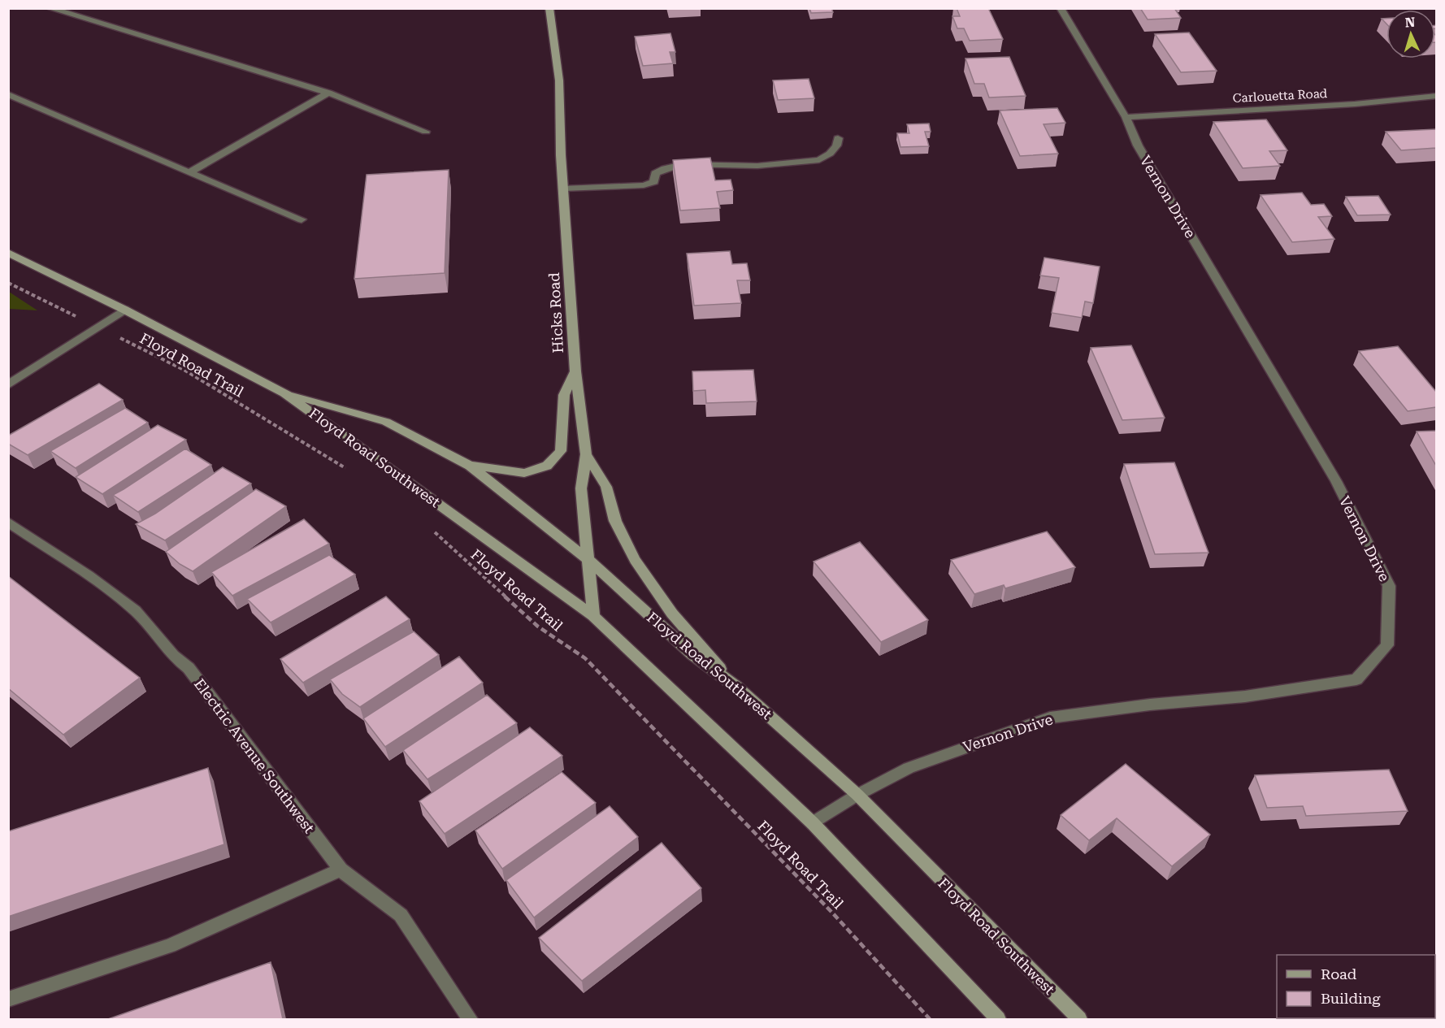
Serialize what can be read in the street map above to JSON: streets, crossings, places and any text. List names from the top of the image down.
{
  "streets": {
    "main road": ["Hicks Road", "Floyd Road Southwest"],
    "street": ["Carlouetta Road", "Vernon Drive", "Electric Avenue Southwest"],
    "path": ["Floyd Road Trail"]
  },
  "crossings": [
    ["Carlouetta Road", "Vernon Drive"],
    ["Vernon Drive", "Floyd Road Southwest"],
    ["Hicks Road", "Floyd Road Southwest"]
  ],
  "legend": ["Road", "Building"],
  "north": "top"
}
